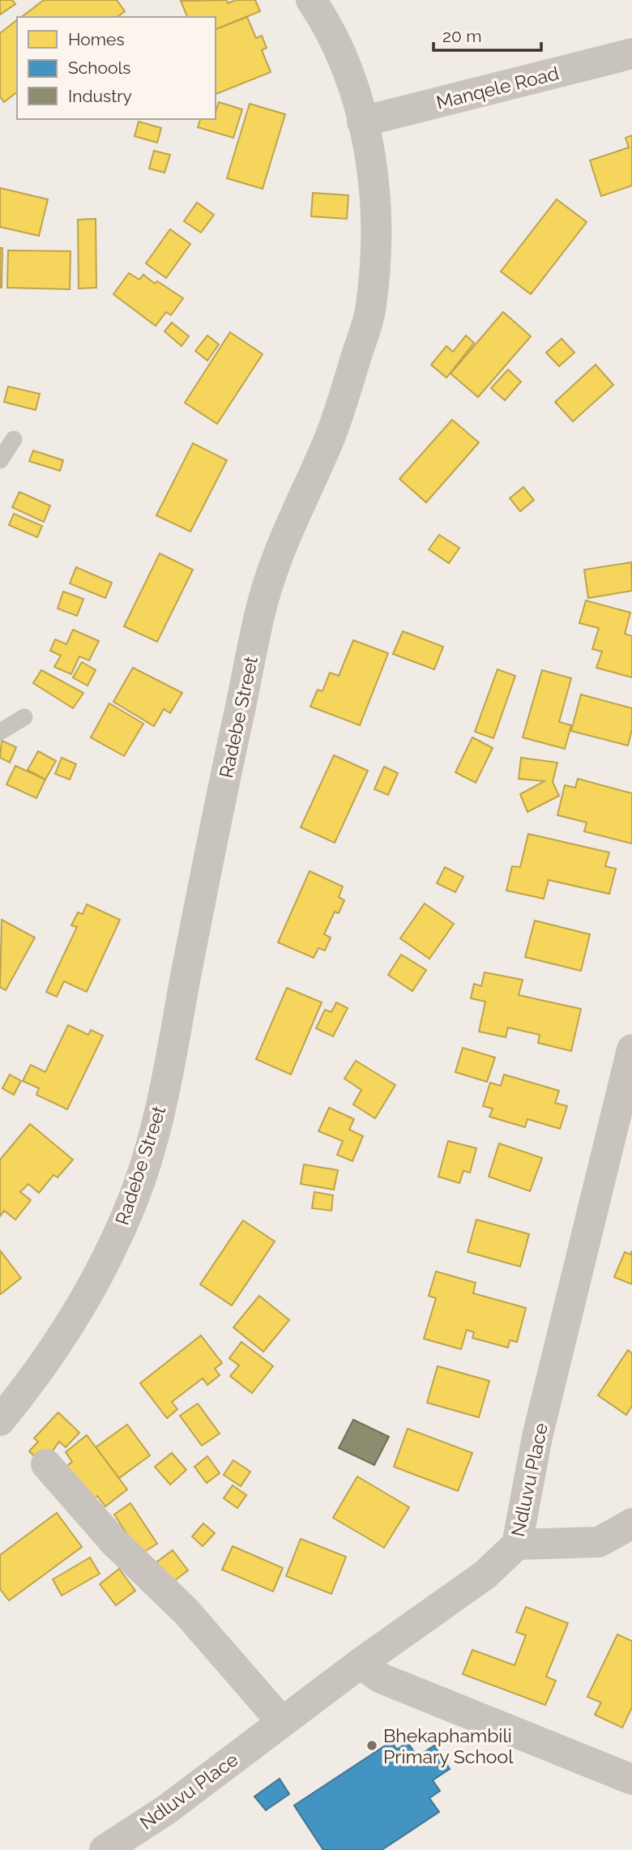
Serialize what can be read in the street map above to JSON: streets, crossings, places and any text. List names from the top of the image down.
{
  "streets": {
    "street": ["Manqele Road", "Radebe Street", "Ndluvu Place"]
  },
  "crossings": [
    ["Manqele Road", "Radebe Street"]
  ],
  "places": ["Bhekaphambili Primary School"],
  "legend": ["Homes", "Schools", "Industry"],
  "scale_bar": "20 m"
}
